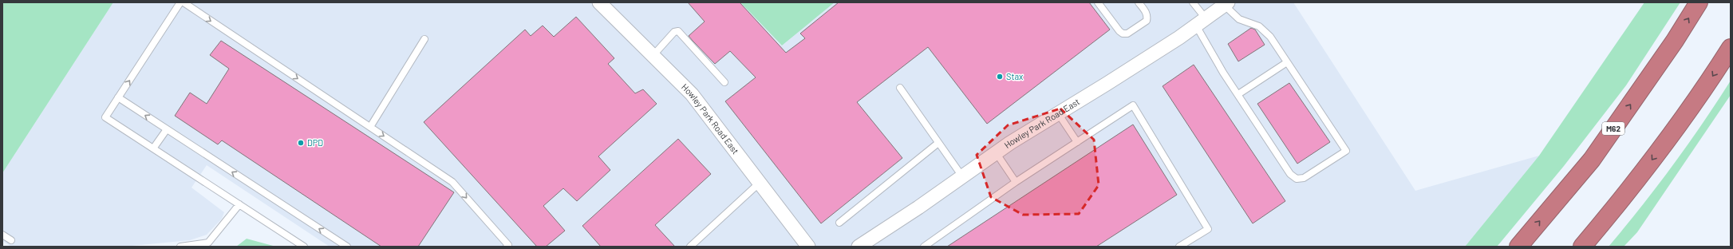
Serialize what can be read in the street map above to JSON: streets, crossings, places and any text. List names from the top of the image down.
{
  "streets": {
    "highway": ["M62"],
    "street": ["Howley Park Road East"]
  },
  "places": ["Stax", "DPD"]
}
